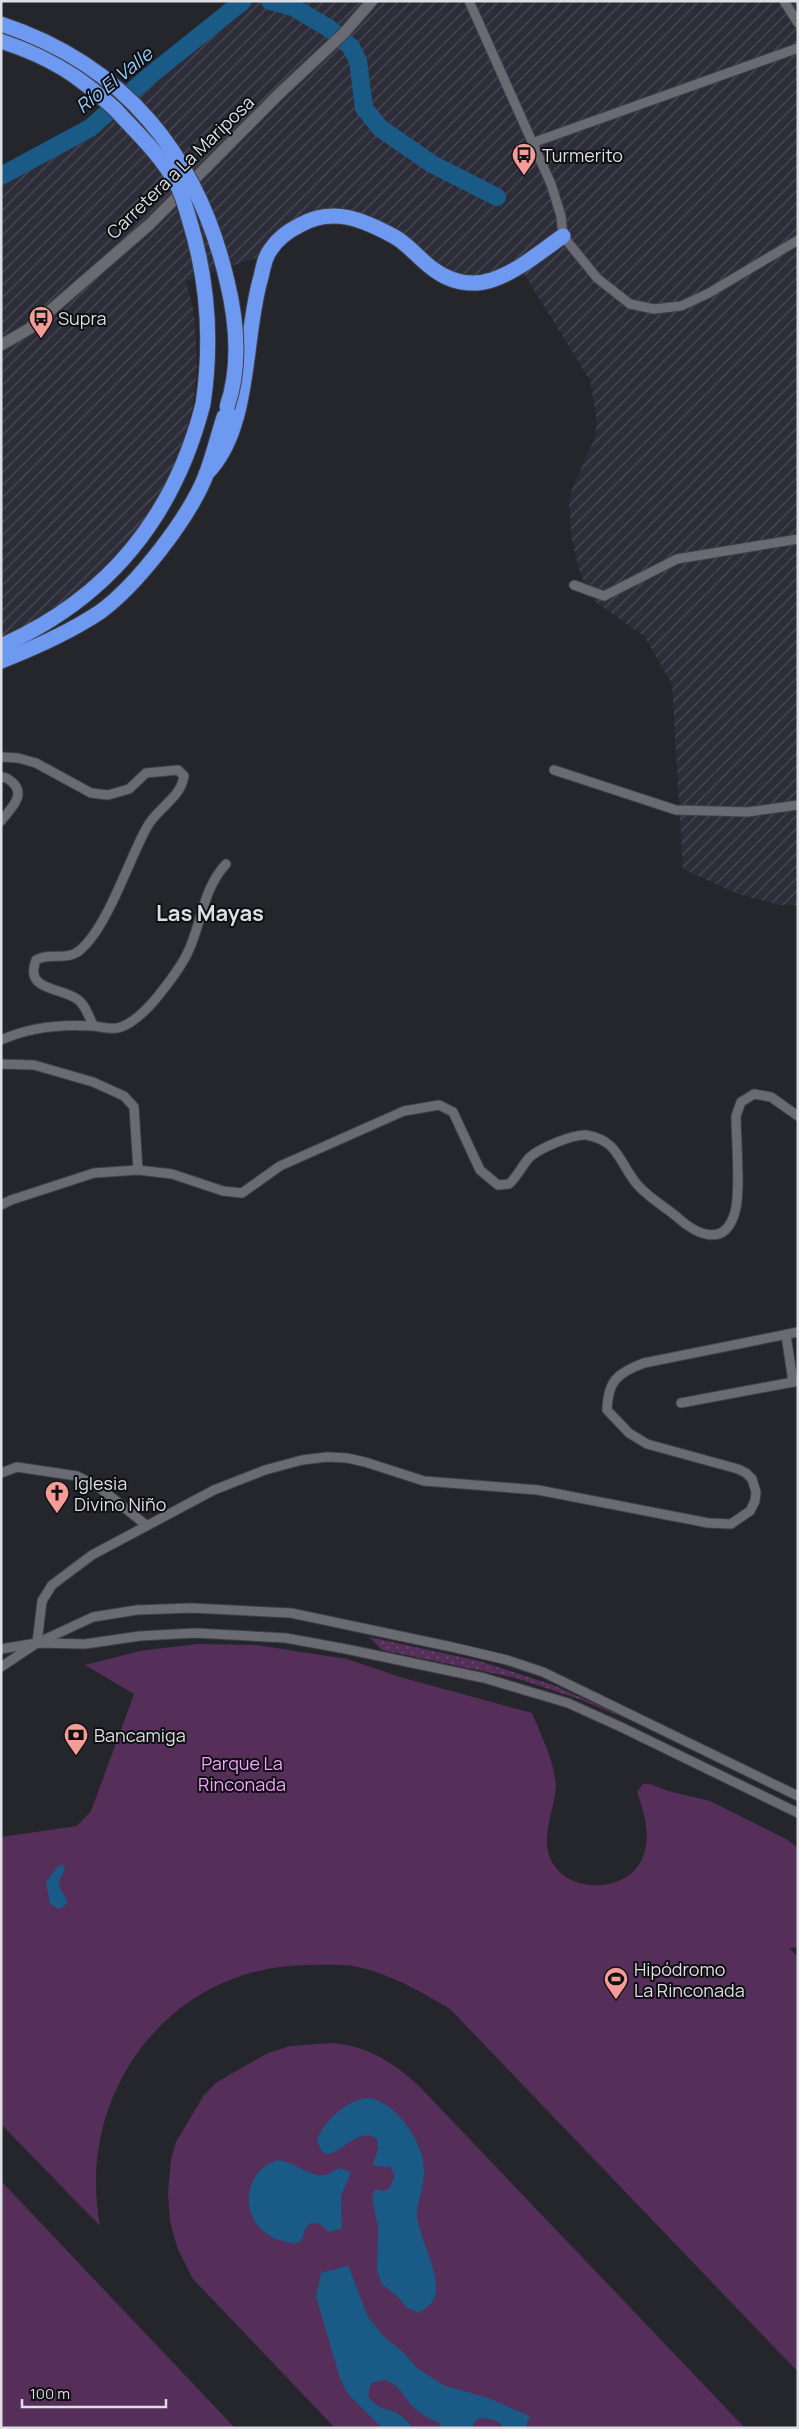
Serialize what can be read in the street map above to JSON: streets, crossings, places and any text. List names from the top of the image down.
{
  "streets": {
    "street": ["Carretera a La Mariposa"]
  },
  "districts": ["Las Mayas"],
  "water": ["Río El Valle"],
  "parks": ["Parque La Rinconada"],
  "places": {
    "bus stop": ["Turmerito", "Supra"],
    "church": ["Iglesia Divino Niño"],
    "bank": ["Bancamiga"],
    "sports": ["Hipódromo La Rinconada"]
  },
  "scale_bar": "100 m"
}
